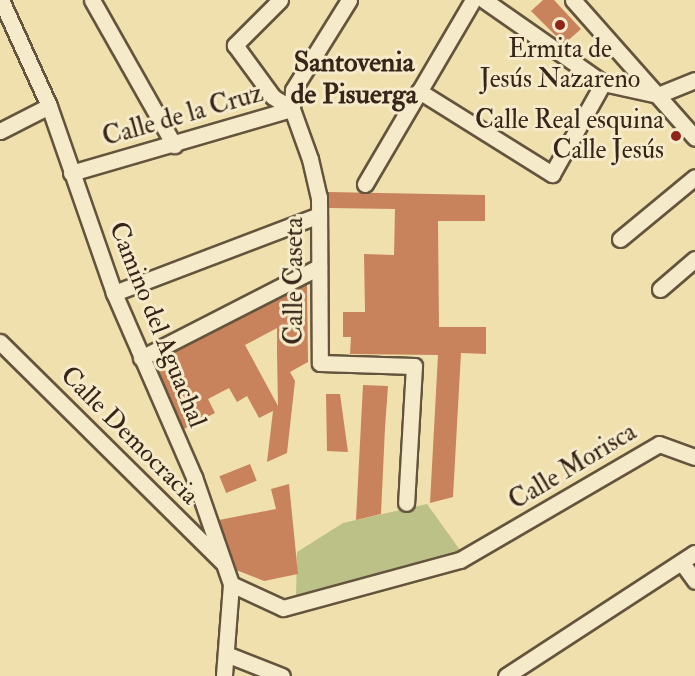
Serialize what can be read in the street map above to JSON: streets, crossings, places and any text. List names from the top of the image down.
{
  "streets": {
    "street": [
      "Calle de la Cruz",
      "Calle Caseta",
      "Camino del Aguachal",
      "Calle Democracia",
      "Calle Morisca"
    ]
  },
  "crossings": [
    ["Calle de la Cruz", "Calle Caseta"],
    ["Calle de la Cruz", "Camino del Aguachal"],
    ["Camino del Aguachal", "Calle Democracia"],
    ["Camino del Aguachal", "Calle Morisca"]
  ],
  "districts": ["Santovenia de Pisuerga"],
  "places": ["Ermita de Jesús Nazareno", "Calle Real esquina Calle Jesús"]
}
